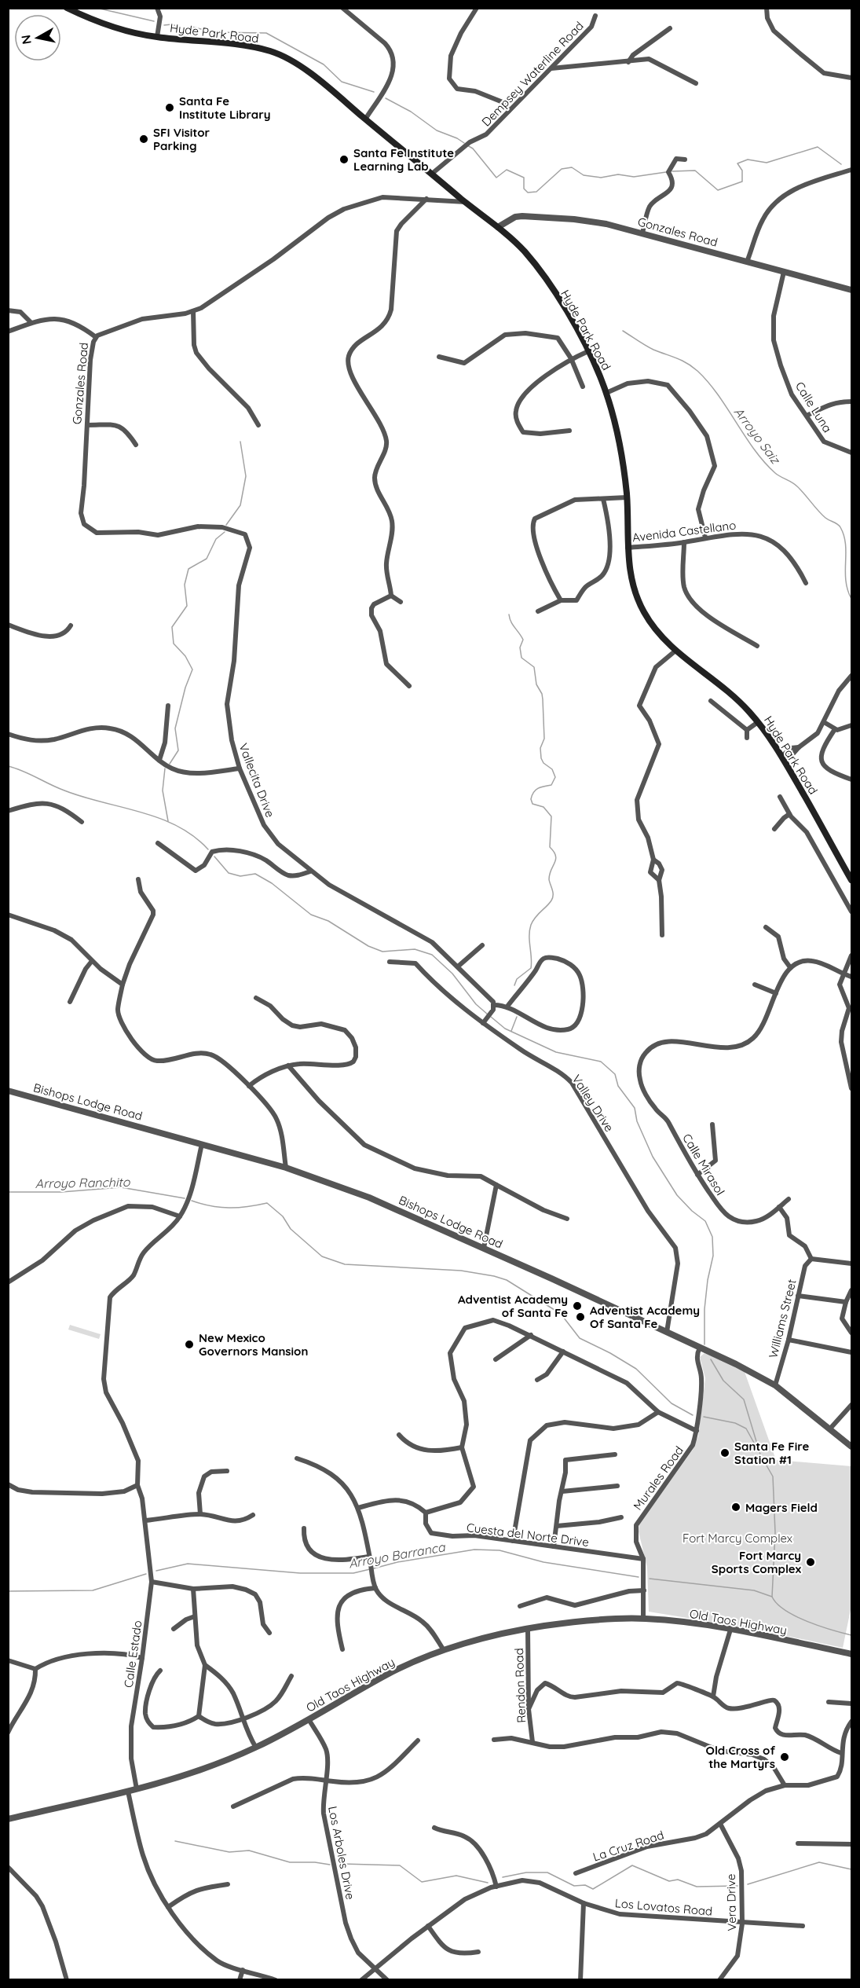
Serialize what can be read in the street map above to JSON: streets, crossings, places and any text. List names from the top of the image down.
{
  "streets": {
    "main road": ["Hyde Park Road"],
    "street": [
      "Dempsey Waterline Road",
      "Gonzales Road",
      "Calle Luna",
      "Avenida Castellano",
      "Vallecita Drive",
      "Bishops Lodge Road",
      "Valley Drive",
      "Calle Mirasol",
      "Williams Street",
      "Murales Road",
      "Cuesta del Norte Drive",
      "Old Taos Highway",
      "Calle Estado",
      "Rendon Road",
      "La Cruz Road",
      "Los Arboles Drive",
      "Vera Drive",
      "Los Lovatos Road"
    ]
  },
  "crossings": [
    ["Hyde Park Road", "Dempsey Waterline Road"],
    ["Hyde Park Road", "Gonzales Road"],
    ["Hyde Park Road", "Avenida Castellano"],
    ["Gonzales Road", "Calle Luna"],
    ["Gonzales Road", "Vallecita Drive"],
    ["Bishops Lodge Road", "Valley Drive"],
    ["Bishops Lodge Road", "Williams Street"],
    ["Bishops Lodge Road", "Murales Road"],
    ["Murales Road", "Cuesta del Norte Drive"],
    ["Murales Road", "Old Taos Highway"],
    ["Old Taos Highway", "Calle Estado"],
    ["Old Taos Highway", "Rendon Road"],
    ["Old Taos Highway", "Los Arboles Drive"],
    ["La Cruz Road", "Vera Drive"],
    ["Los Arboles Drive", "Los Lovatos Road"],
    ["Vera Drive", "Los Lovatos Road"]
  ],
  "water": ["Arroyo Saiz", "Arroyo Ranchito", "Arroyo Barranca"],
  "parks": ["Fort Marcy Complex"],
  "places": [
    "Santa Fe Institute Library",
    "SFI Visitor Parking",
    "Santa Fe Institute Learning Lab",
    "Adventist Academy of Santa Fe",
    "Adventist Academy Of Santa Fe",
    "New Mexico Governors Mansion",
    "Santa Fe Fire Station #1",
    "Magers Field",
    "Fort Marcy Sports Complex",
    "Old Cross of the Martyrs"
  ],
  "north": "left"
}
